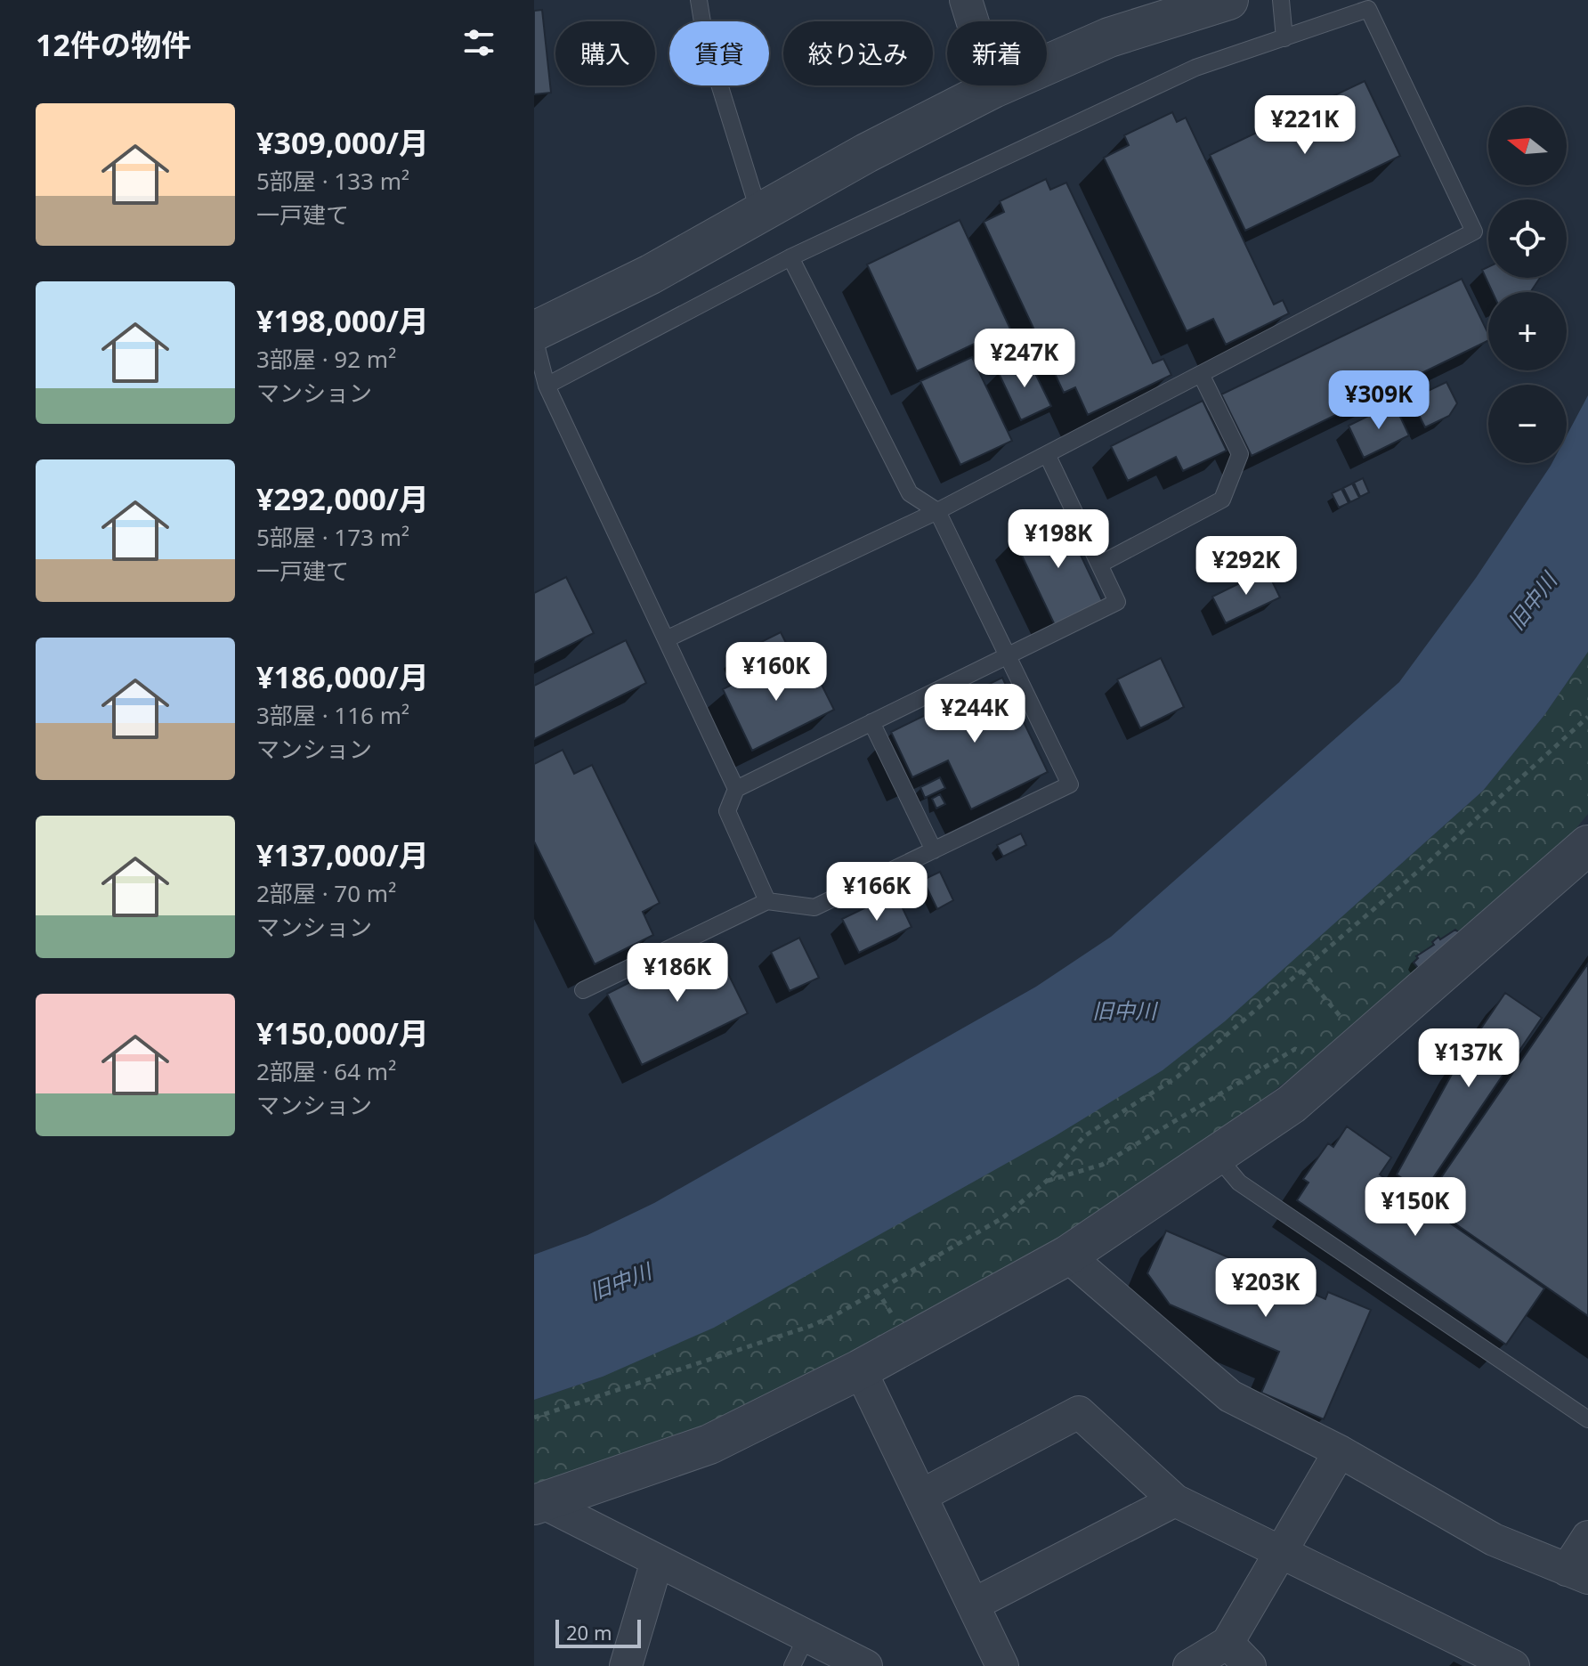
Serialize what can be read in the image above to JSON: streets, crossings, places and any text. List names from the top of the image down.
{
  "water": ["旧中川"],
  "scale_bar": "20 m",
  "north": "left",
  "page": {
    "heading": "12件の物件",
    "chip": [
      "購入",
      "賃貸",
      "絞り込み",
      "新着"
    ],
    "list": [
      {
        "name": "¥309,000/月",
        "note": "5部屋 · 133 m² · 一戸建て"
      },
      {
        "name": "¥198,000/月",
        "note": "3部屋 · 92 m² · マンション"
      },
      {
        "name": "¥292,000/月",
        "note": "5部屋 · 173 m² · 一戸建て"
      },
      {
        "name": "¥186,000/月",
        "note": "3部屋 · 116 m² · マンション"
      },
      {
        "name": "¥137,000/月",
        "note": "2部屋 · 70 m² · マンション"
      },
      {
        "name": "¥150,000/月",
        "note": "2部屋 · 64 m² · マンション"
      }
    ],
    "price": [
      "¥221K",
      "¥247K",
      "¥309K",
      "¥198K",
      "¥292K",
      "¥160K",
      "¥244K",
      "¥166K",
      "¥186K",
      "¥137K",
      "¥150K",
      "¥203K"
    ],
    "map_buttons": ["+", "−"],
    "scale": "20 m"
  }
}
